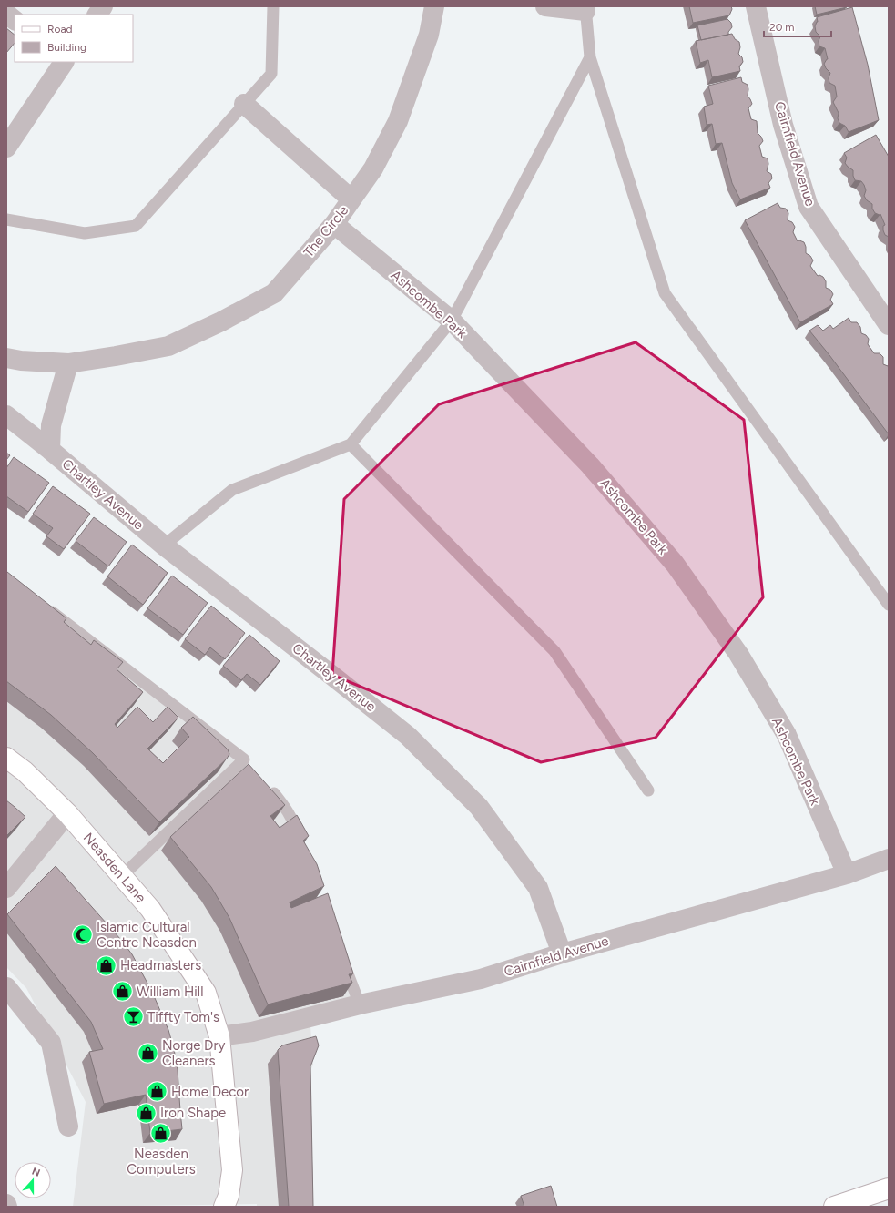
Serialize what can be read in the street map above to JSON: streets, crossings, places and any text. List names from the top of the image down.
{
  "streets": {
    "street": [
      "Cairnfield Avenue",
      "The Circle",
      "Ashcombe Park",
      "Chartley Avenue",
      "Neasden Lane"
    ]
  },
  "crossings": [
    ["Cairnfield Avenue", "Ashcombe Park"],
    ["Cairnfield Avenue", "Chartley Avenue"],
    ["Cairnfield Avenue", "Neasden Lane"],
    ["The Circle", "Ashcombe Park"],
    ["The Circle", "Chartley Avenue"]
  ],
  "places": {
    "mosque": ["Islamic Cultural Centre Neasden"],
    "shop": [
      "Headmasters",
      "William Hill",
      "Norge Dry Cleaners",
      "Home Decor",
      "Iron Shape",
      "Neasden Computers"
    ],
    "bar": ["Tiffty Tom's"]
  },
  "legend": ["Road", "Building"],
  "scale_bar": "20 m",
  "north": "top"
}
